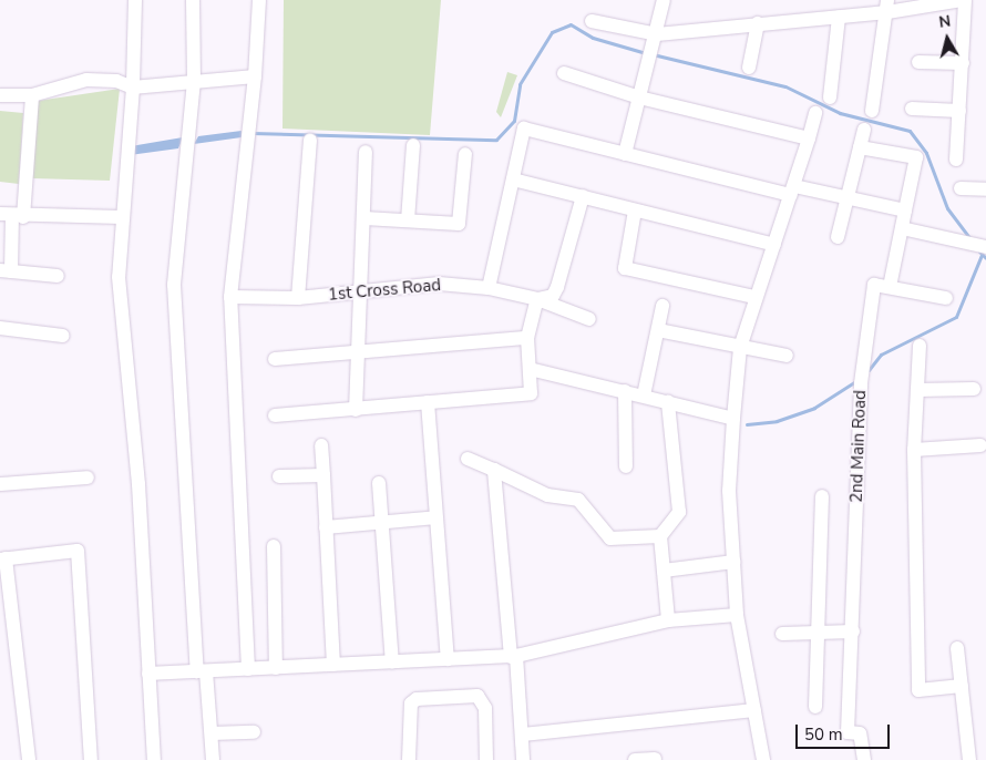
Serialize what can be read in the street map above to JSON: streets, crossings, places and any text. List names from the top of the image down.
{
  "streets": {
    "street": ["1st Cross Road", "2nd Main Road"]
  },
  "scale_bar": "50 m",
  "north": "top"
}
